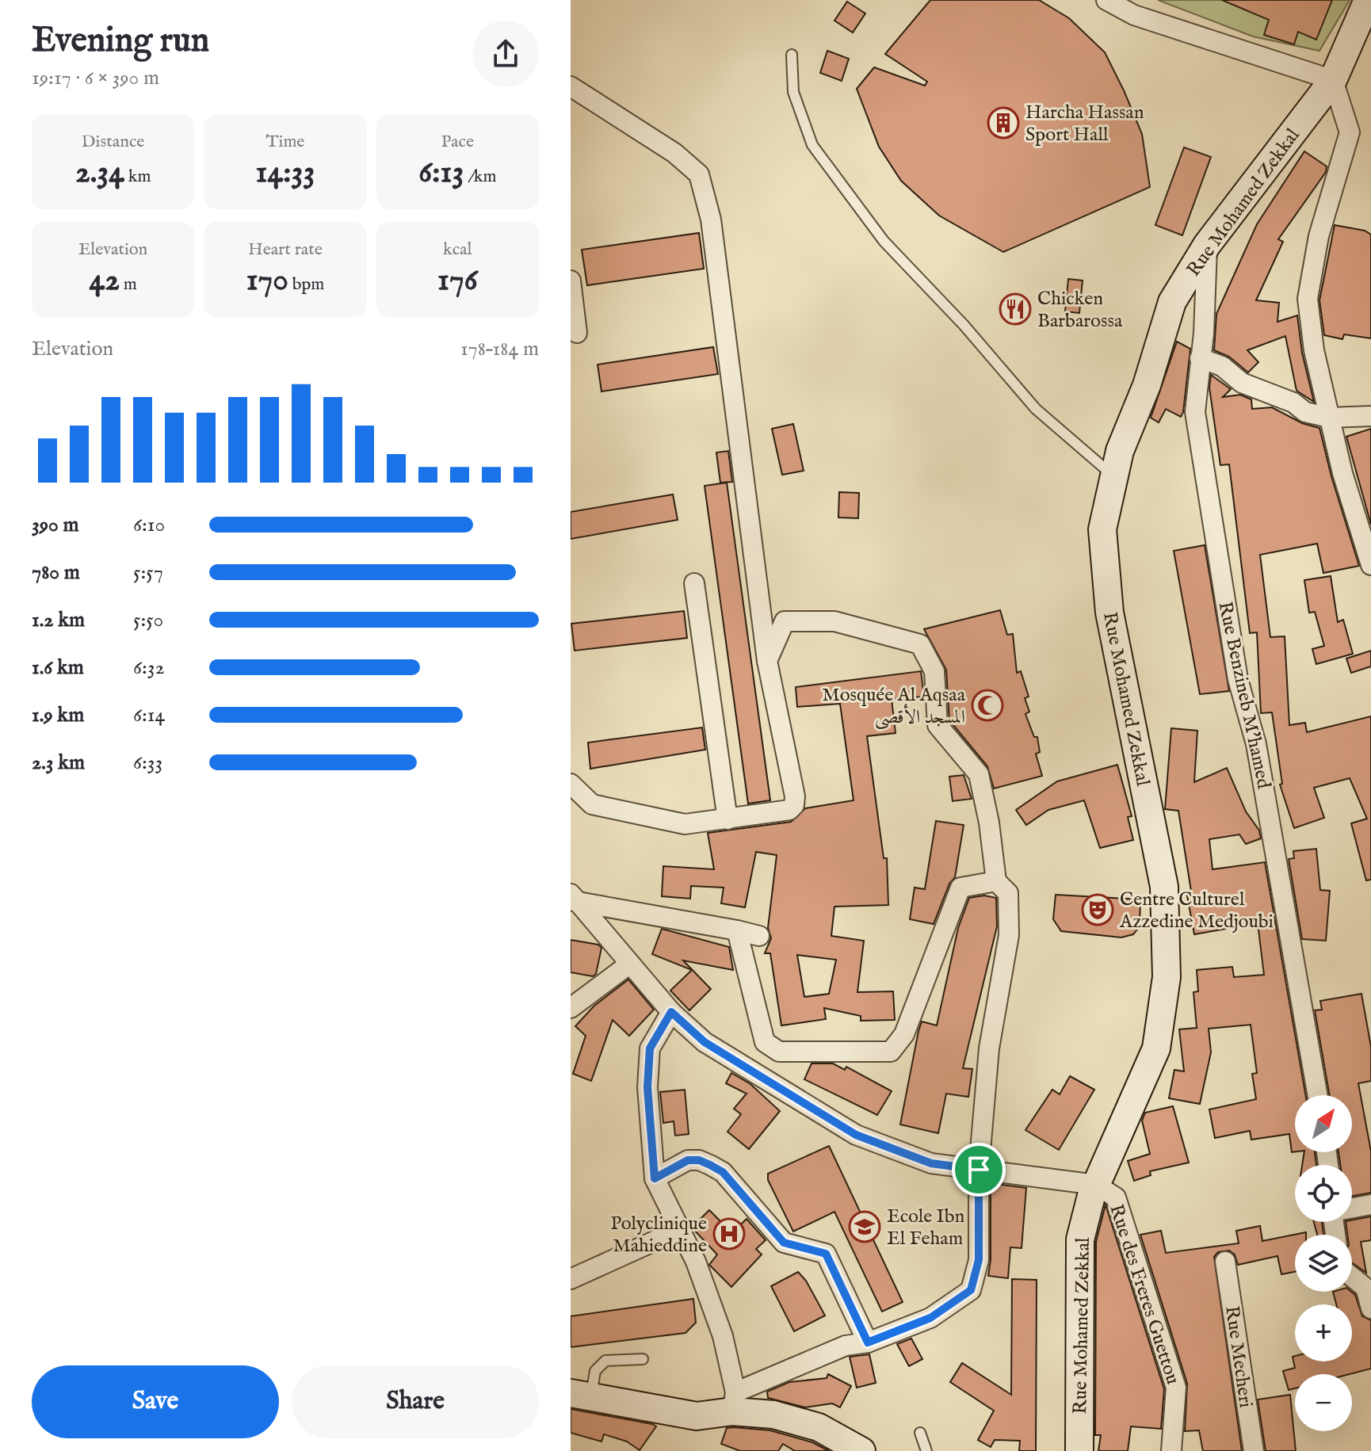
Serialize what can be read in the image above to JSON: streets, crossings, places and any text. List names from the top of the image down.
{
  "streets": {
    "street": [
      "Rue Mohamed Zekkal",
      "Rue Benzineb M'hamed",
      "Rue des Freres Guettou",
      "Rue Mecheri"
    ]
  },
  "crossings": [
    ["Rue Mohamed Zekkal", "Rue Benzineb M'hamed"],
    ["Rue Mohamed Zekkal", "Rue des Freres Guettou"]
  ],
  "places": {
    "building": ["Harcha Hassan Sport Hall"],
    "restaurant": ["Chicken Barbarossa"],
    "mosque": ["Mosquée Al Aqsaa المسجد الأقصى"],
    "theatre": ["Centre Culturel Azzedine Medjoubi"],
    "school or university": ["Ecole Ibn El Feham"],
    "hospital": ["Polyclinique Mahieddine"]
  },
  "north": "top right",
  "page": {
    "heading": ["Evening run", "19:17 · 6 × 390 m"],
    "stats": [
      ["Distance", "2.34 km"],
      ["Time", "14:33"],
      ["Pace", "6:13 /km"],
      ["Elevation", "42 m"],
      ["Heart rate", "170 bpm"],
      ["kcal", "176"]
    ],
    "chart": ["Elevation", "178–184 m"],
    "list": [
      {
        "name": "390 m",
        "note": "6:10"
      },
      {
        "name": "780 m",
        "note": "5:57"
      },
      {
        "name": "1.2 km",
        "note": "5:50"
      },
      {
        "name": "1.6 km",
        "note": "6:32"
      },
      {
        "name": "1.9 km",
        "note": "6:14"
      },
      {
        "name": "2.3 km",
        "note": "6:33"
      }
    ],
    "map_buttons": ["+", "−"],
    "buttons": ["Save", "Share"]
  }
}
